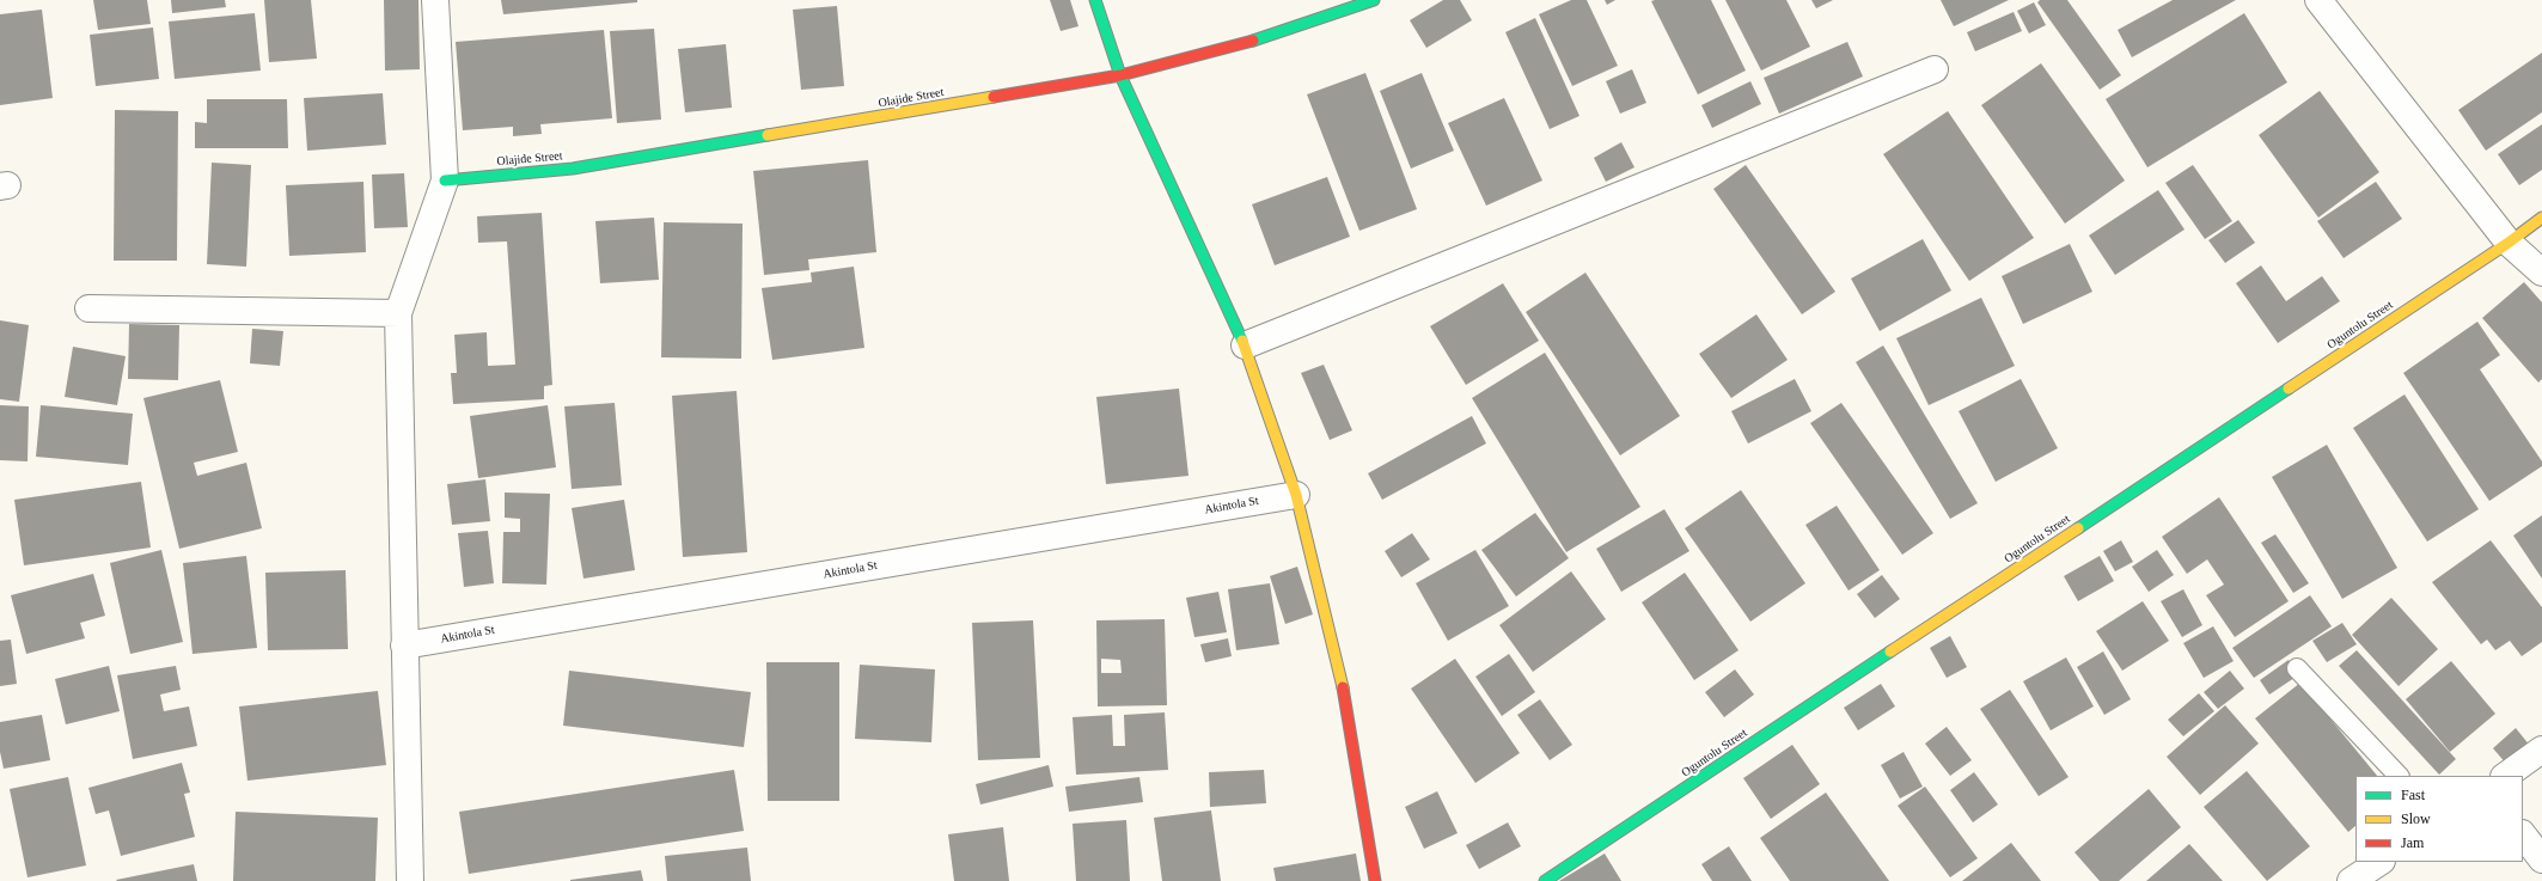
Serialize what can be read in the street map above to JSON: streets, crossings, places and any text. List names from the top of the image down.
{
  "streets": {
    "street": ["Olajide Street", "Oguntolu Street", "Akintola St"]
  },
  "legend": ["Fast", "Slow", "Jam"]
}
